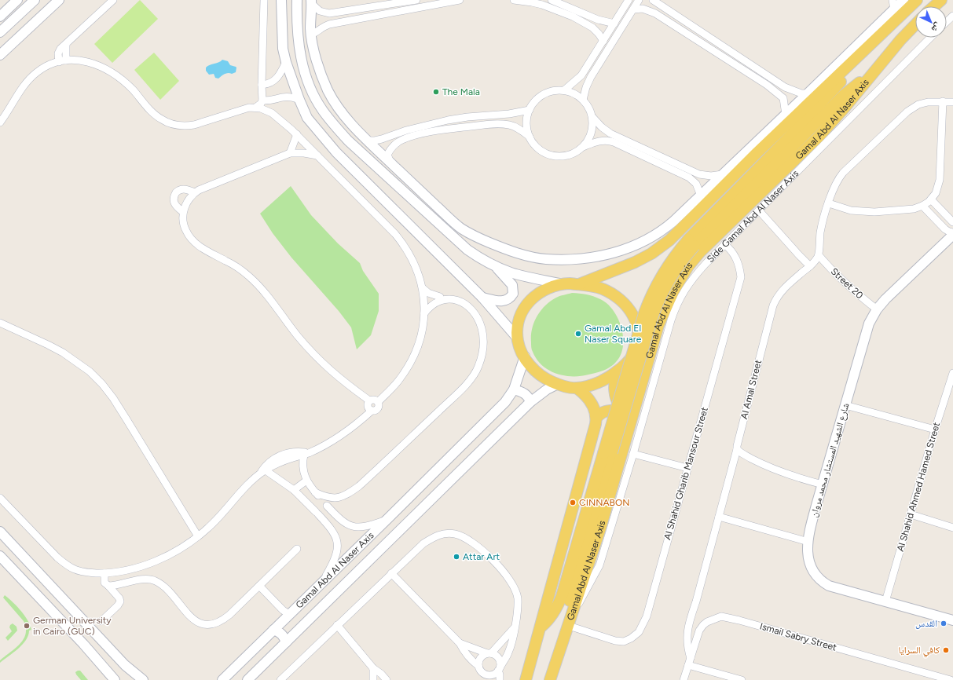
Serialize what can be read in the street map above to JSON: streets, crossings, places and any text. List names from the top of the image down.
{
  "streets": {
    "main road": ["Gamal Abd Al Naser Axis", "شارع الشهيد المستشار محمد مروان"],
    "street": [
      "Side Gamal Abd Al Naser Axis",
      "Street 20",
      "Al Amal Street",
      "Al Shahid Gharib Mansour Street",
      "Al Shahid Ahmed Hamed Street",
      "Ismail Sabry Street"
    ]
  },
  "crossings": [
    ["Gamal Abd Al Naser Axis", "Side Gamal Abd Al Naser Axis"],
    ["Gamal Abd Al Naser Axis", "Al Shahid Gharib Mansour Street"],
    ["Side Gamal Abd Al Naser Axis", "Al Shahid Gharib Mansour Street"],
    ["Street 20", "Al Amal Street"],
    ["Street 20", "شارع الشهيد المستشار محمد مروان"],
    ["Al Amal Street", "Ismail Sabry Street"],
    ["شارع الشهيد المستشار محمد مروان", "Al Shahid Ahmed Hamed Street"]
  ],
  "places": [
    "The Mala",
    "Gamal Abd El Naser Square",
    "CINNABON",
    "Attar Art",
    "القدس",
    "German University in Cairo (GUC)",
    "كافي السرايا"
  ],
  "north": "bottom right"
}
